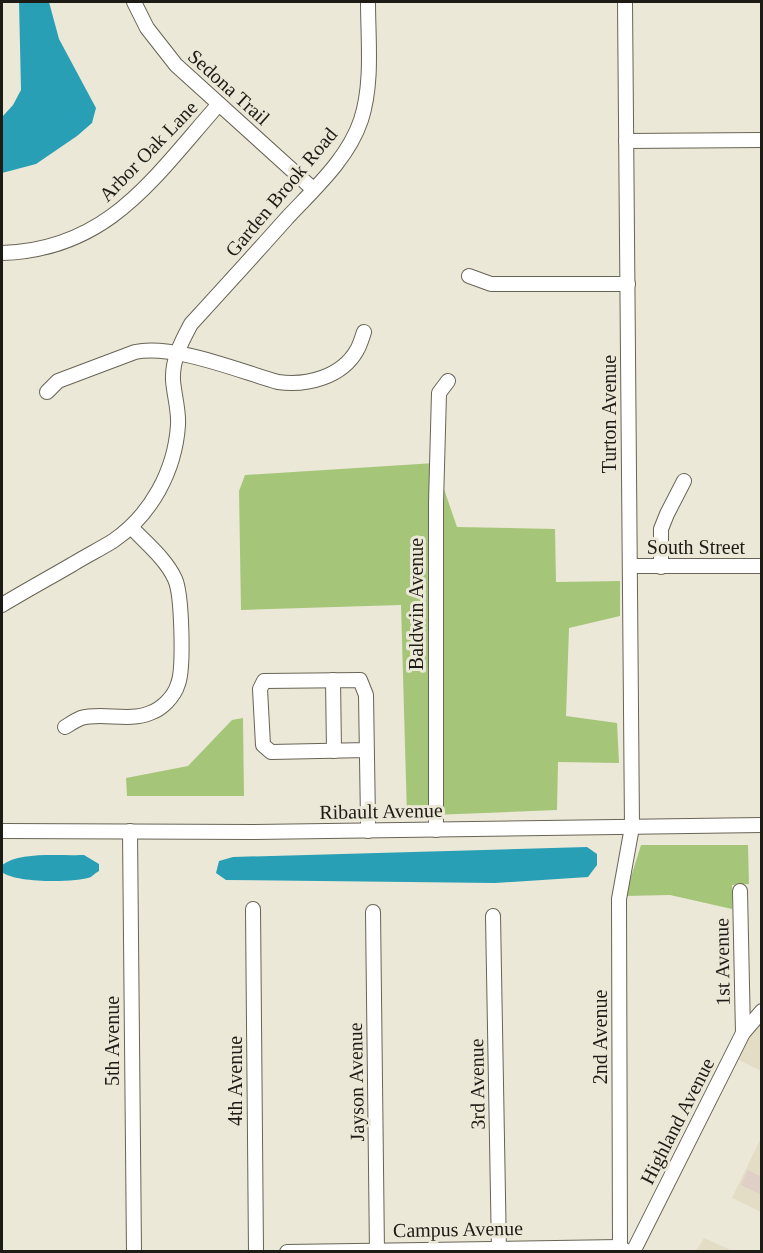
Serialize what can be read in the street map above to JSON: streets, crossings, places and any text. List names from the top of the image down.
{
  "streets": {
    "street": [
      "Sedona Trail",
      "Arbor Oak Lane",
      "Garden Brook Road",
      "Turton Avenue",
      "South Street",
      "Baldwin Avenue",
      "Ribault Avenue",
      "1st Avenue",
      "2nd Avenue",
      "5th Avenue",
      "4th Avenue",
      "Jayson Avenue",
      "3rd Avenue",
      "Highland Avenue",
      "Campus Avenue"
    ]
  },
  "crossings": [
    ["Sedona Trail", "Arbor Oak Lane"],
    ["Sedona Trail", "Garden Brook Road"],
    ["Turton Avenue", "South Street"],
    ["Turton Avenue", "Ribault Avenue"],
    ["Turton Avenue", "2nd Avenue"],
    ["Baldwin Avenue", "Ribault Avenue"],
    ["Ribault Avenue", "2nd Avenue"],
    ["Ribault Avenue", "5th Avenue"],
    ["1st Avenue", "Highland Avenue"],
    ["2nd Avenue", "Highland Avenue"],
    ["2nd Avenue", "Campus Avenue"],
    ["Jayson Avenue", "Campus Avenue"],
    ["3rd Avenue", "Campus Avenue"],
    ["Highland Avenue", "Campus Avenue"]
  ]
}
